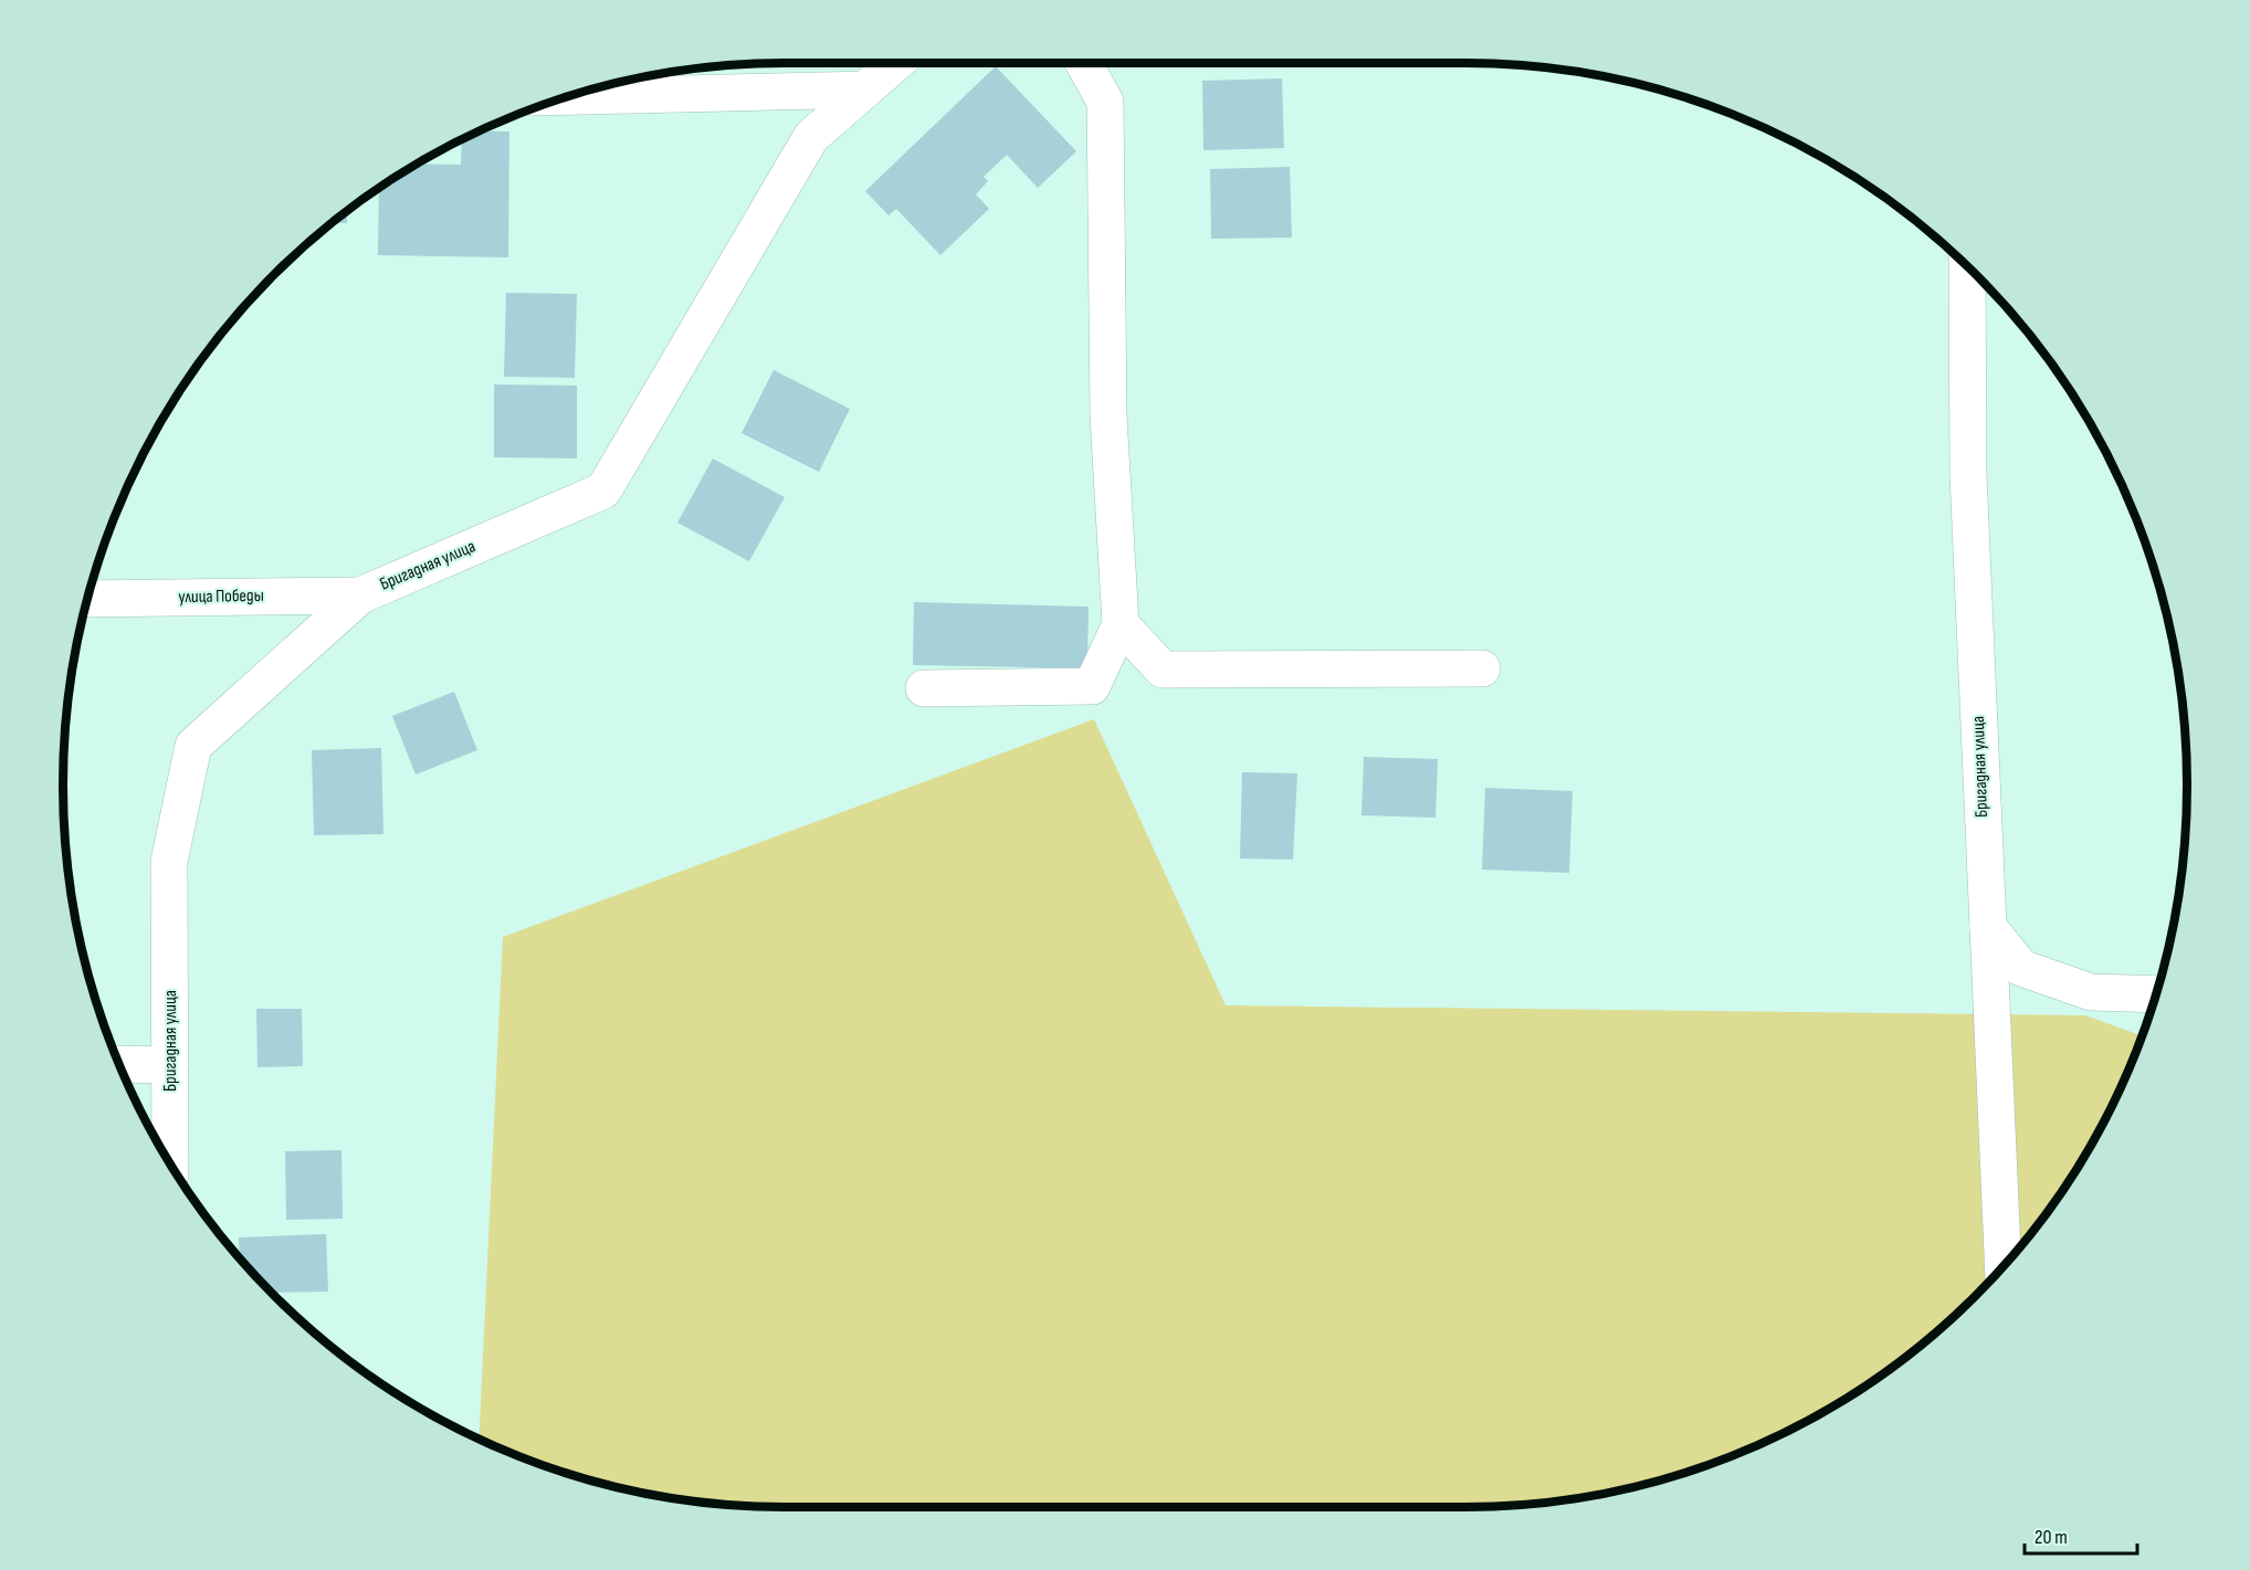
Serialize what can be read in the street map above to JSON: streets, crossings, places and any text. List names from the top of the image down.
{
  "streets": {
    "street": ["Бригадная улица", "улица Победы"]
  },
  "crossings": [
    ["Бригадная улица", "улица Победы"]
  ],
  "scale_bar": "20 m"
}
